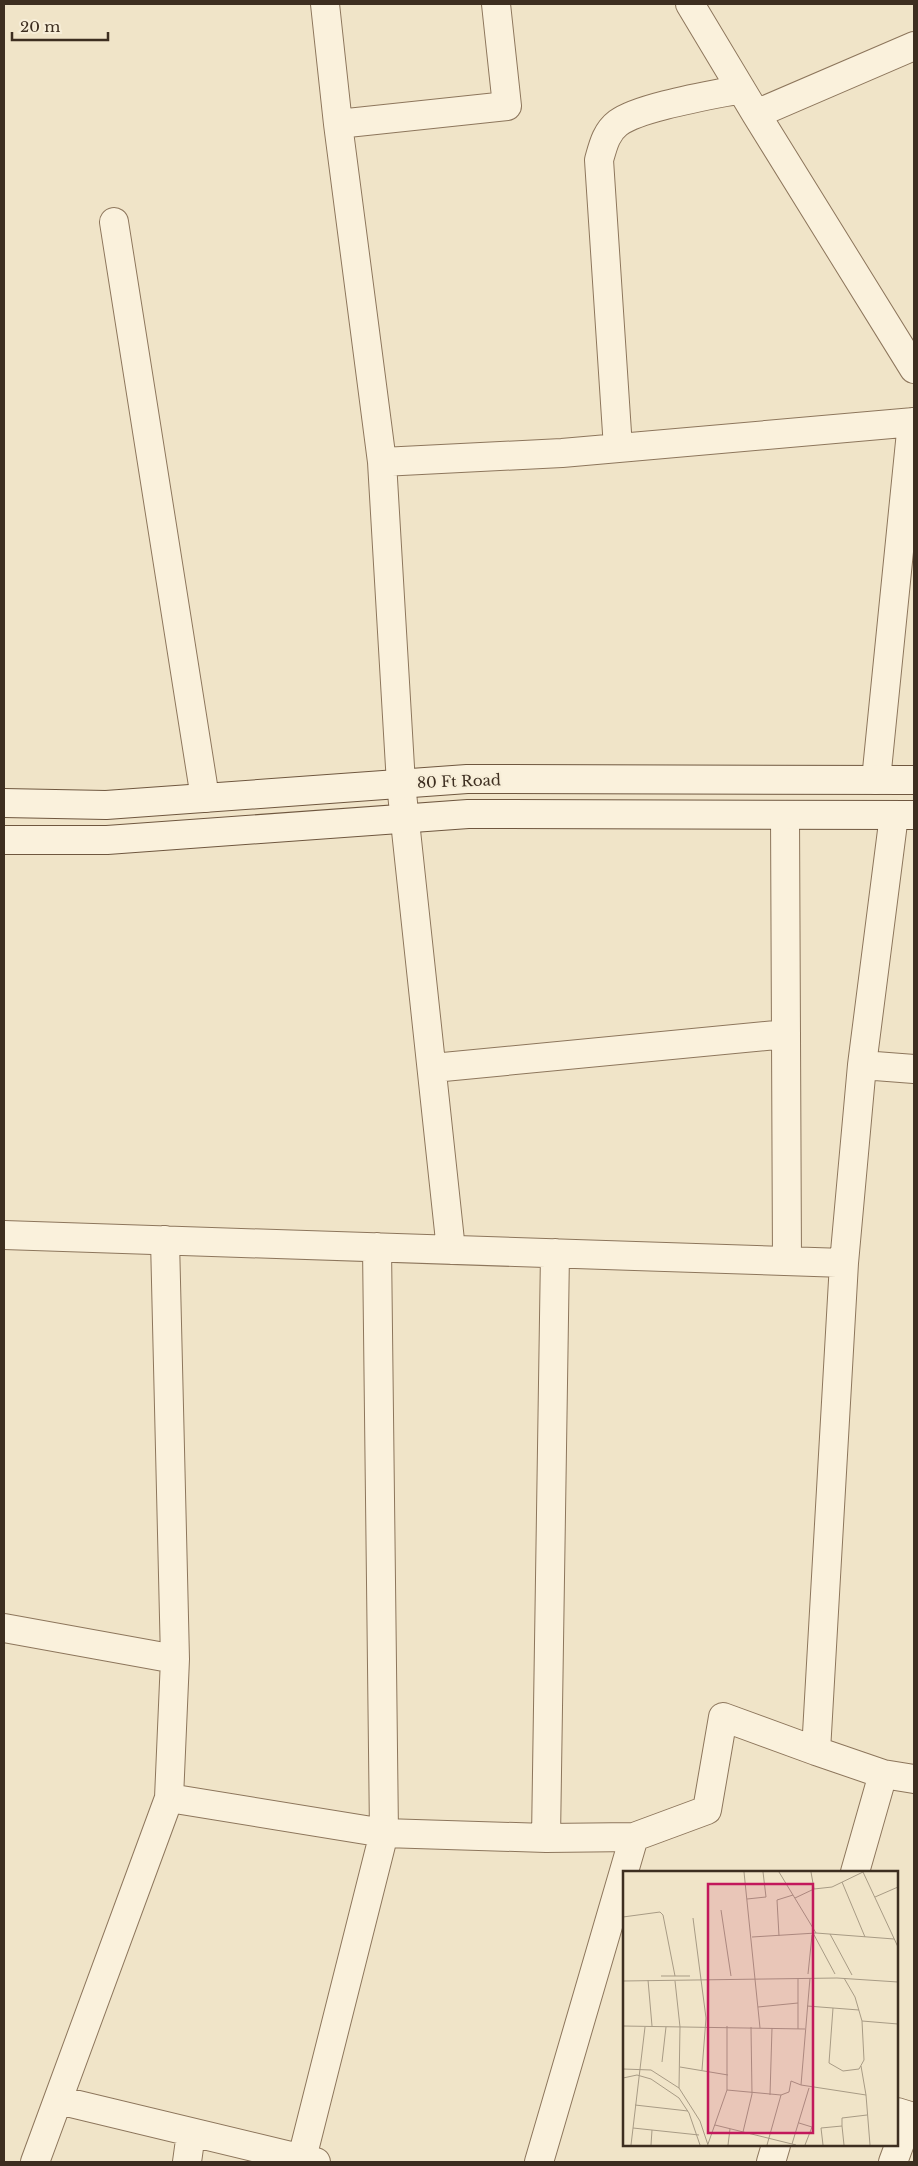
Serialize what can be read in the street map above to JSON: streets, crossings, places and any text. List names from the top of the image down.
{
  "streets": {
    "street": ["80 Ft Road"]
  },
  "scale_bar": "20 m"
}
